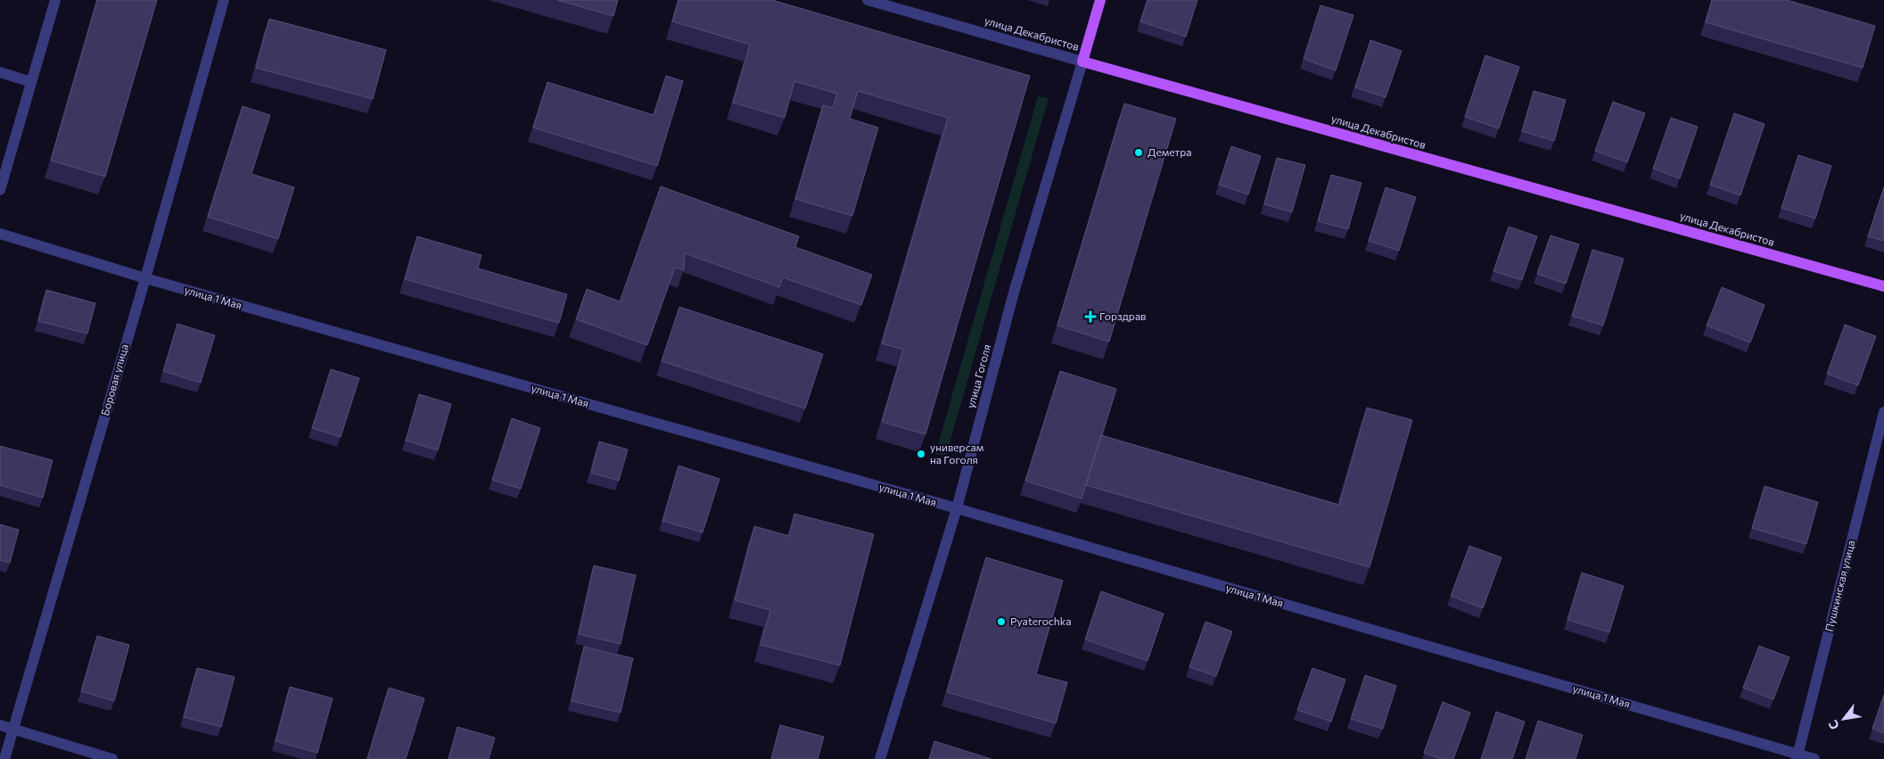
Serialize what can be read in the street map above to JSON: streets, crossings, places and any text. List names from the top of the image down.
{
  "streets": {
    "main road": ["улица Декабристов", "улица Гоголя"],
    "street": ["улица 1 Мая", "Боровая улица", "Пушкинская улица"]
  },
  "crossings": [
    ["улица Декабристов", "улица Гоголя"],
    ["улица 1 Мая", "улица Гоголя"],
    ["улица 1 Мая", "Боровая улица"],
    ["улица 1 Мая", "Пушкинская улица"]
  ],
  "places": {
    "other": ["Деметра", "универсам на Гоголя", "Pyaterochka"],
    "health": ["Горздрав"]
  },
  "north": "bottom left"
}
